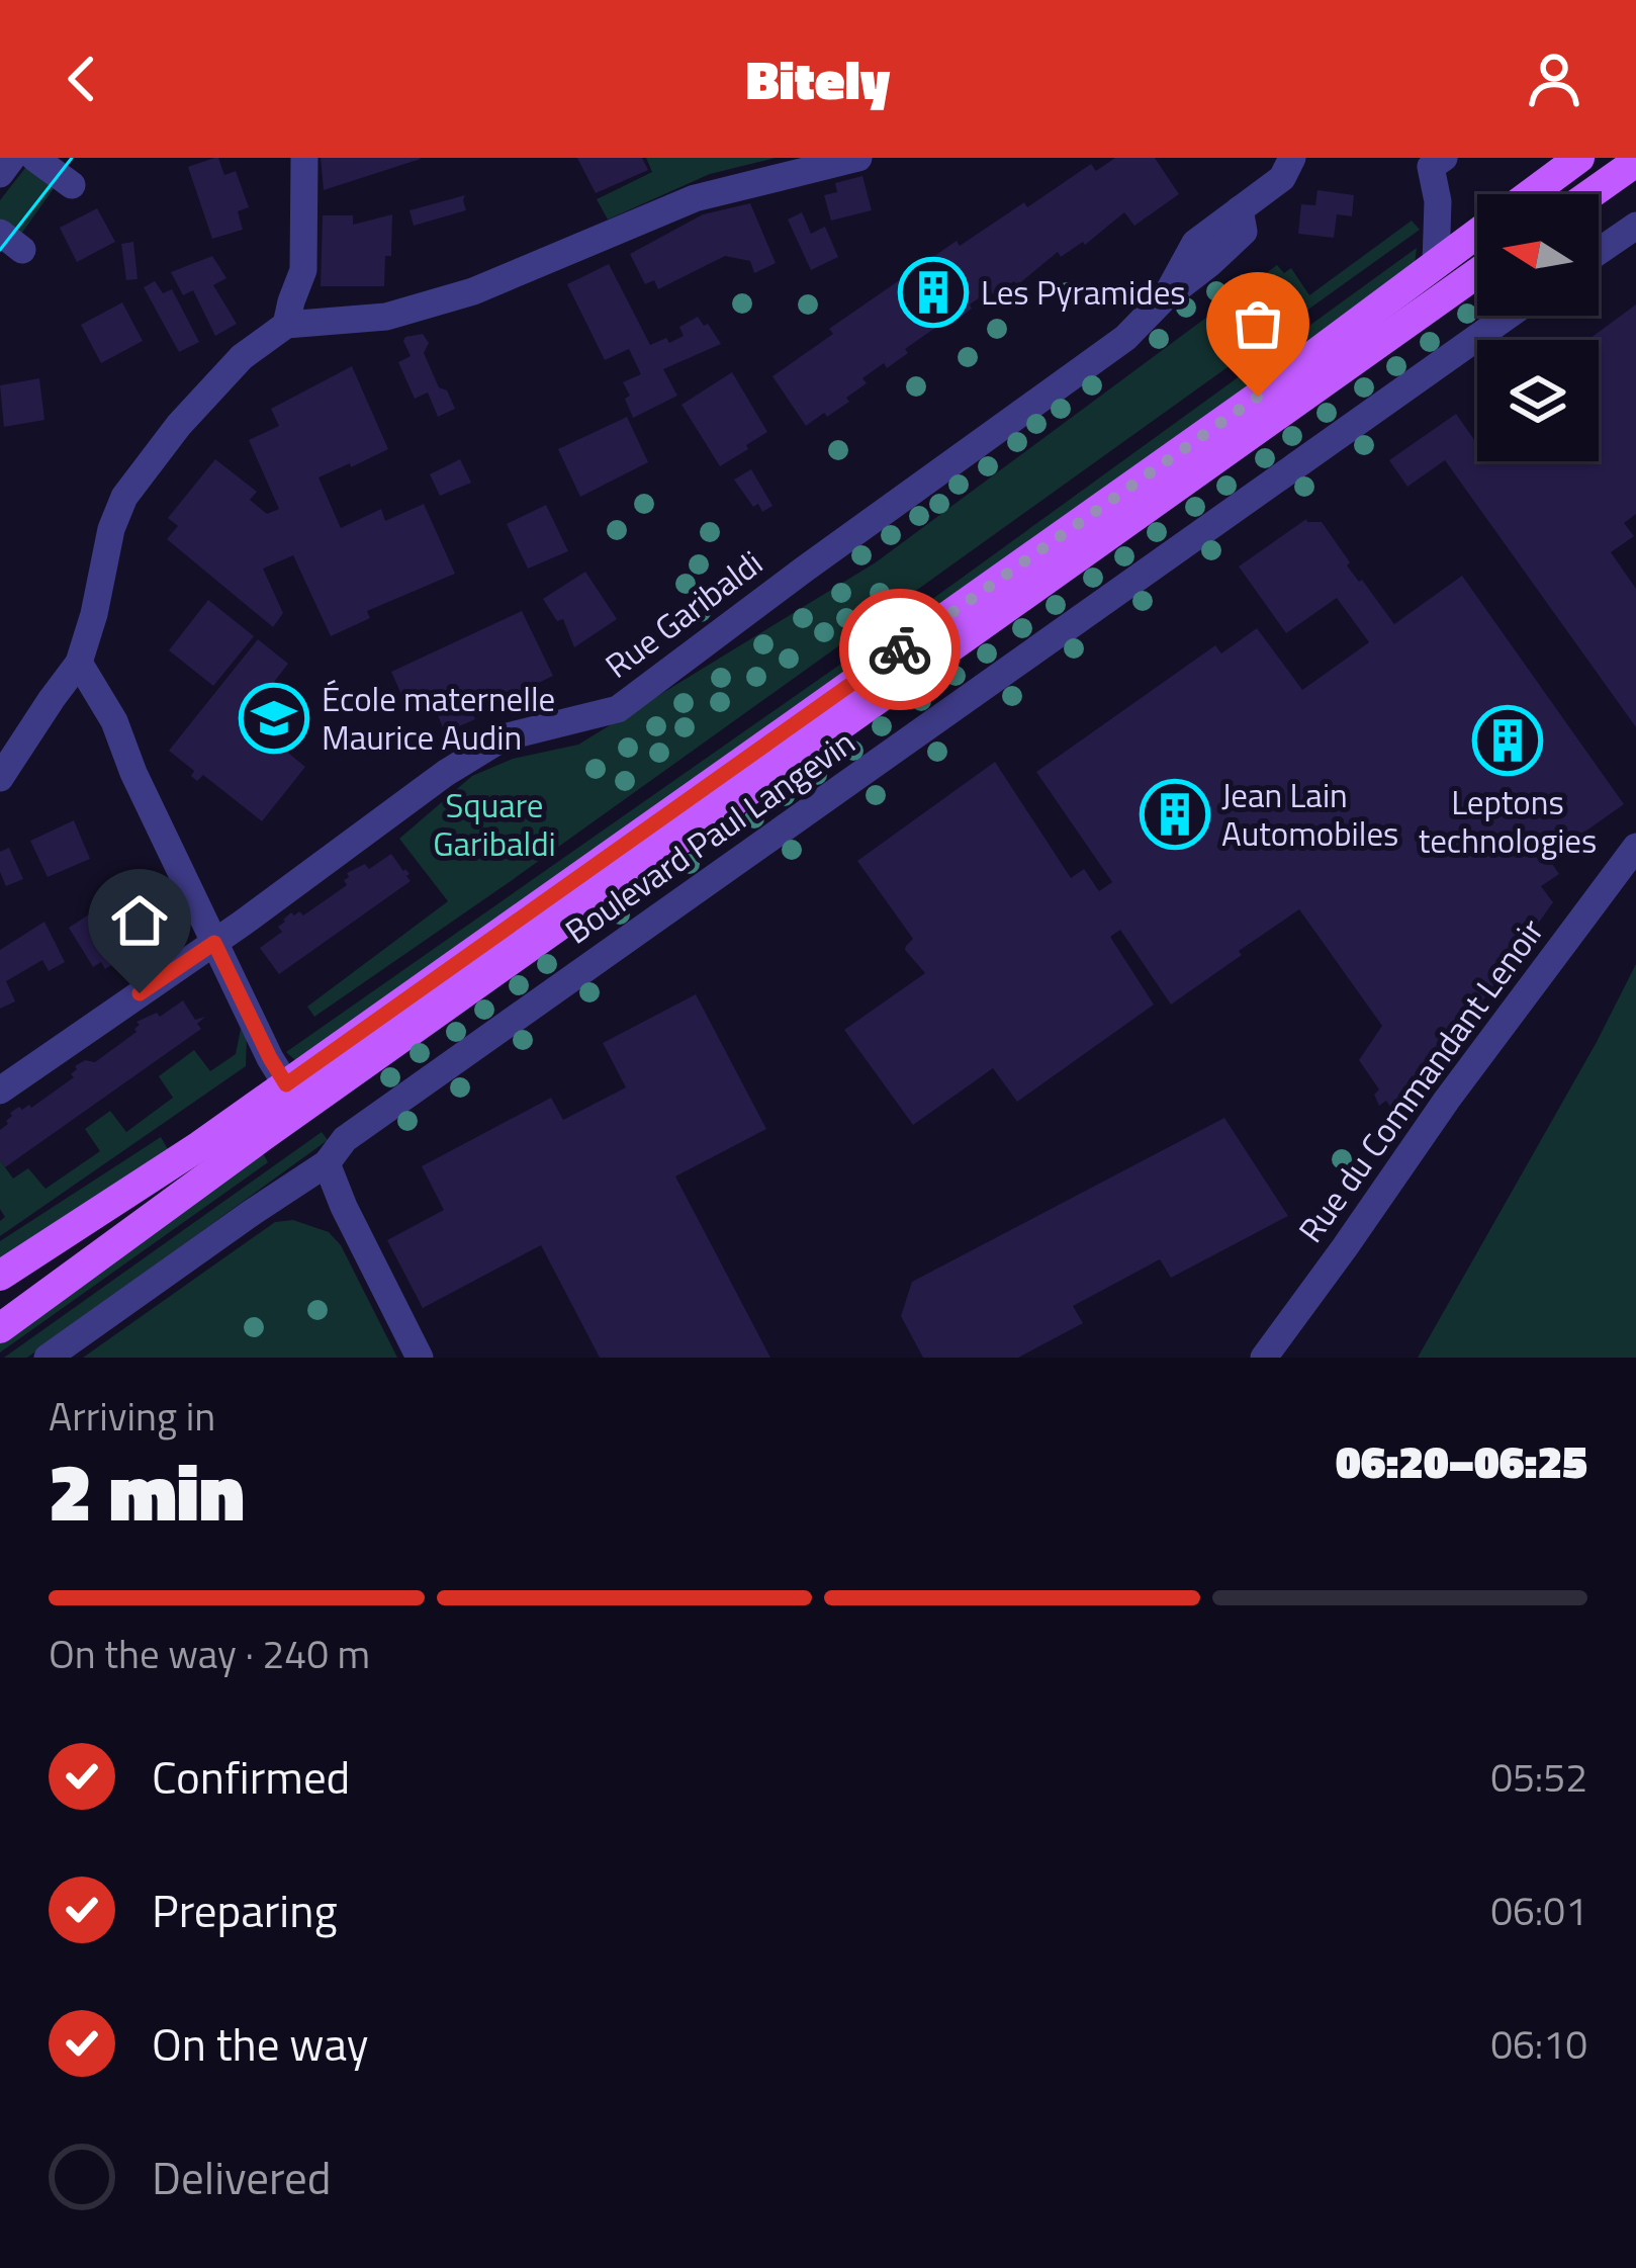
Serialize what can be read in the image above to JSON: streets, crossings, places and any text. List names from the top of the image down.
{
  "streets": {
    "main road": ["Boulevard Paul Langevin"],
    "street": ["Rue Garibaldi", "Rue du Commandant Lenoir"]
  },
  "parks": ["Square Garibaldi"],
  "places": {
    "building": ["Les Pyramides", "Leptons technologies", "Jean Lain Automobiles"],
    "school or university": ["École maternelle Maurice Audin"]
  },
  "north": "left",
  "page": {
    "header": "Bitely",
    "heading": ["2 min", "Arriving in", "06:20–06:25"],
    "bar": "On the way · 240 m",
    "list": [
      ["Confirmed", "05:52"],
      ["Preparing", "06:01"],
      ["On the way", "06:10"],
      "Delivered"
    ]
  }
}
